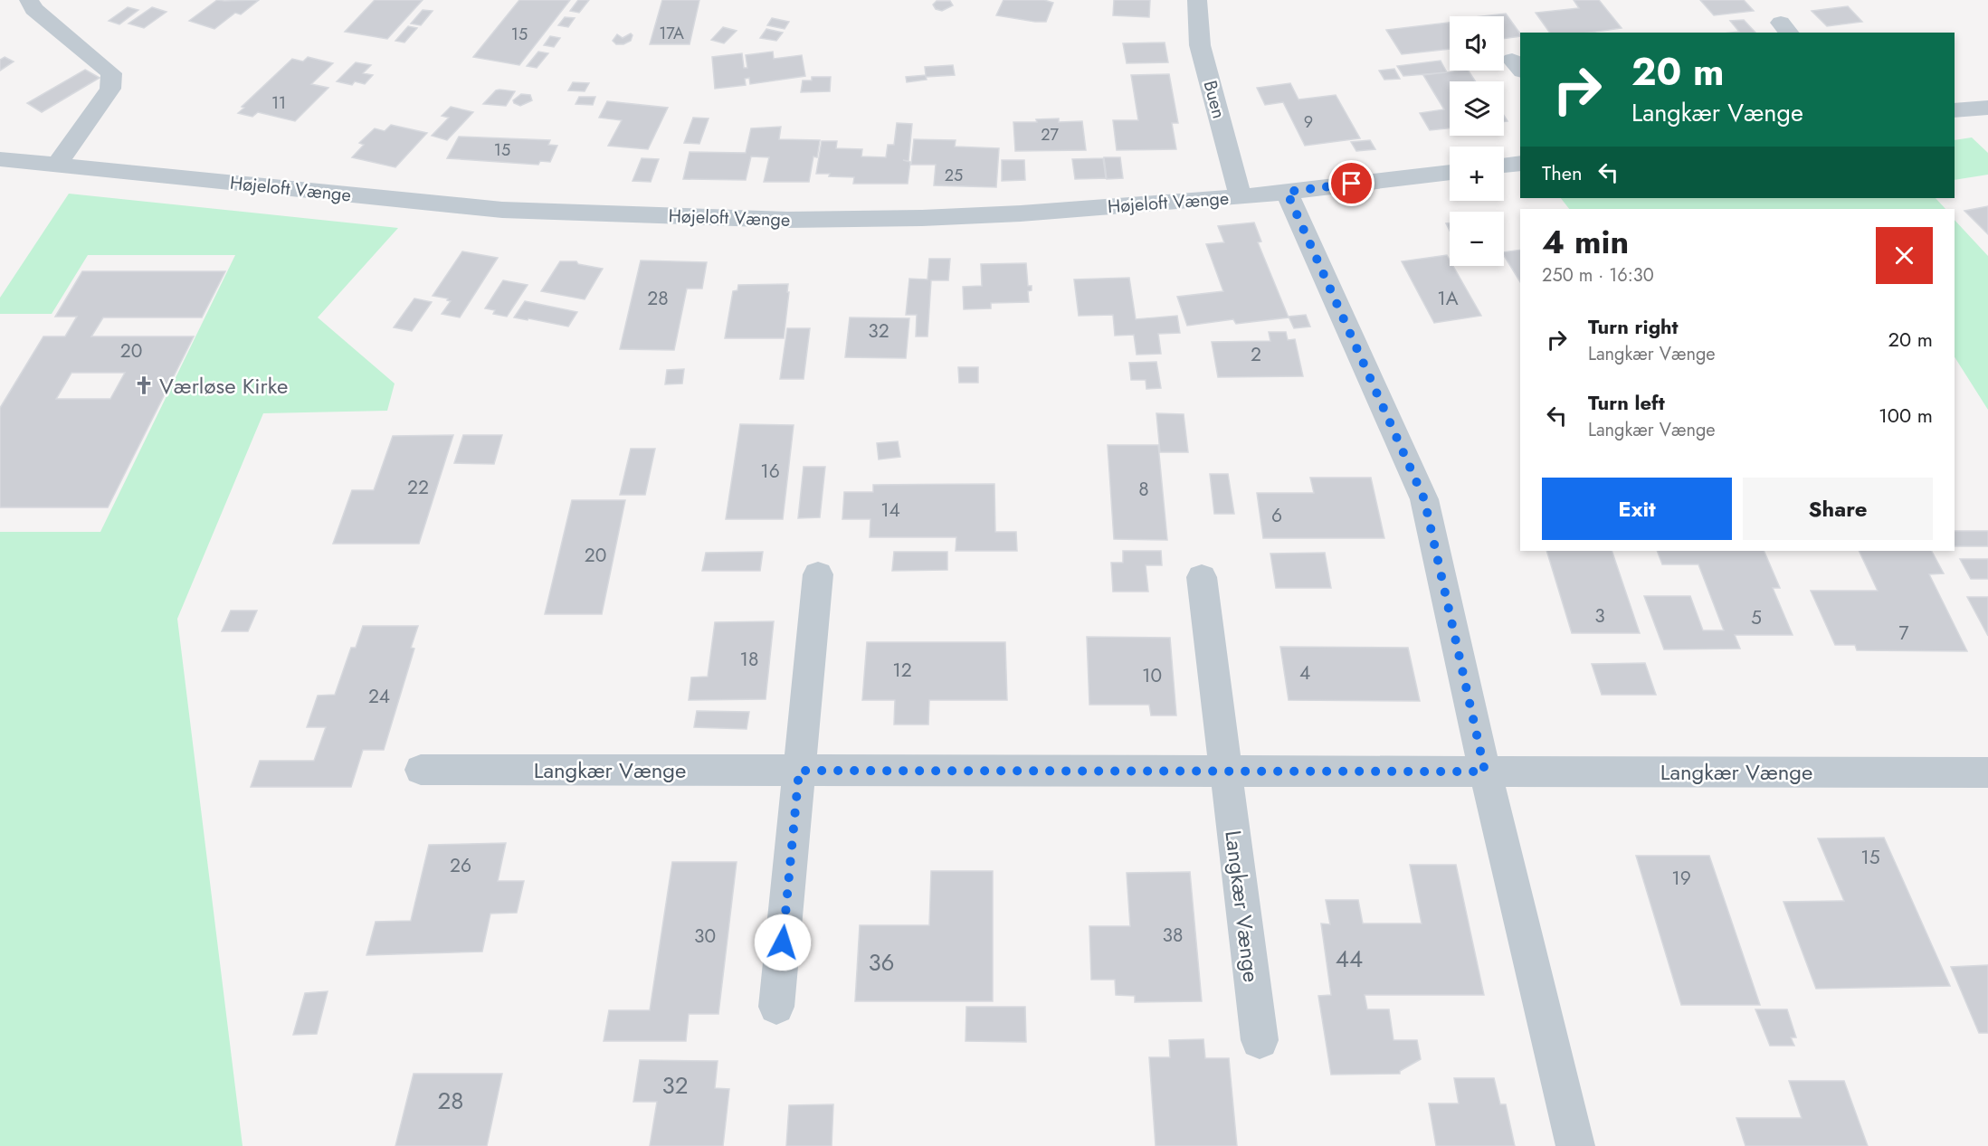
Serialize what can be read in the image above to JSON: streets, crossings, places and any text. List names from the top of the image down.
{
  "streets": {
    "street": ["Buen", "Højeloft Vænge", "Langkær Vænge"]
  },
  "crossings": [
    ["Buen", "Højeloft Vænge"]
  ],
  "places": {
    "church": ["Værløse Kirke"]
  },
  "house_numbers": [
    "17A",
    "15",
    "11",
    "9",
    "27",
    "15",
    "25",
    "28",
    "1A",
    "32",
    "20",
    "2",
    "16",
    "22",
    "8",
    "14",
    "6",
    "20",
    "3",
    "5",
    "7",
    "18",
    "12",
    "4",
    "10",
    "24",
    "15",
    "26",
    "19",
    "38",
    "30",
    "44",
    "36",
    "32",
    "28"
  ],
  "page": {
    "map_buttons": ["+", "−"],
    "turn": ["20 m", "Langkær Vænge"],
    "then": "Then",
    "heading": ["4 min", "250 m · 16:30"],
    "list": [
      {
        "name": "Turn right",
        "note": "Langkær Vænge",
        "value": "20 m"
      },
      {
        "name": "Turn left",
        "note": "Langkær Vænge",
        "value": "100 m"
      }
    ],
    "buttons": ["Exit", "Share"]
  }
}
